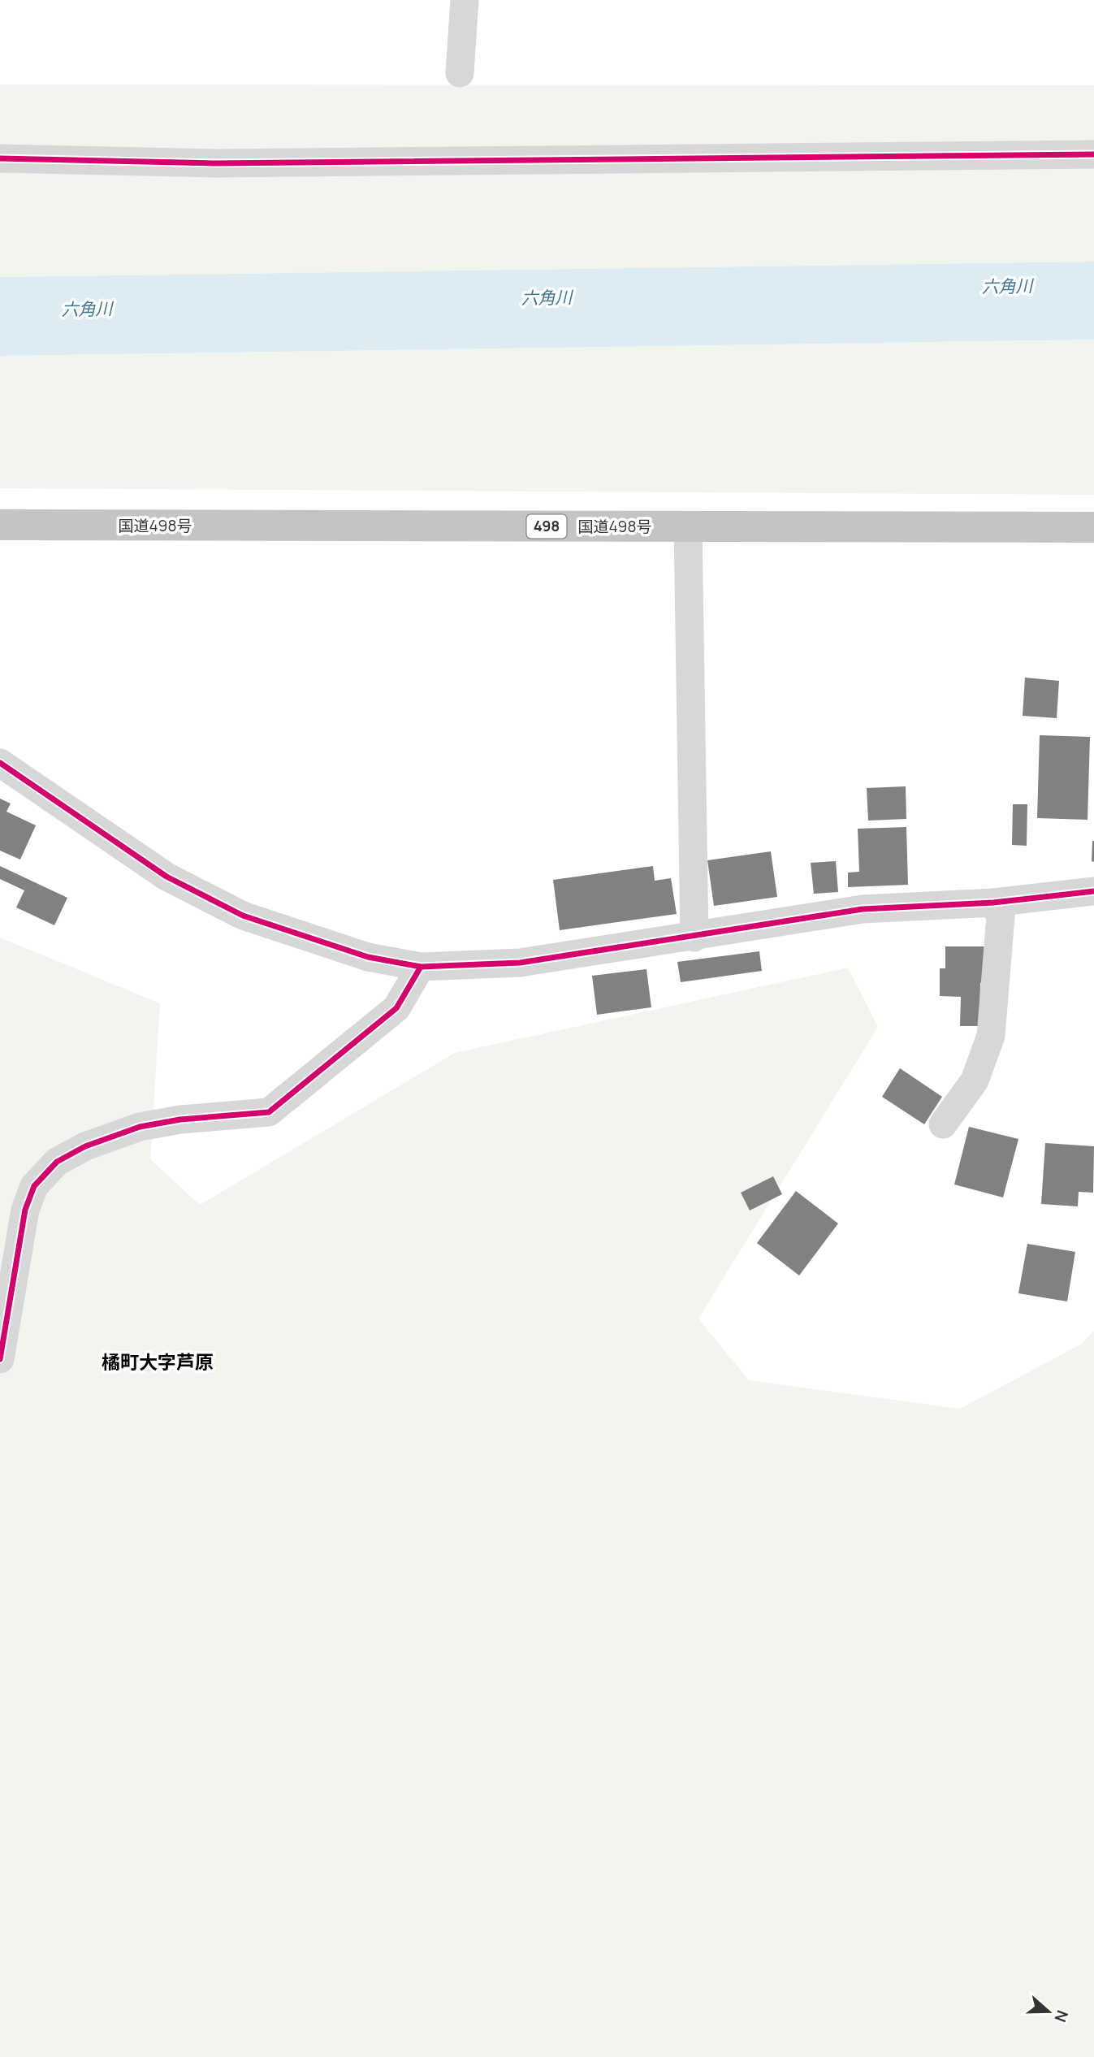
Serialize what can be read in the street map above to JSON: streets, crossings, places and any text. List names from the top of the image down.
{
  "streets": {
    "highway": ["国道498号", "498"]
  },
  "districts": ["橘町大字芦原"],
  "water": ["六角川"],
  "north": "right"
}
